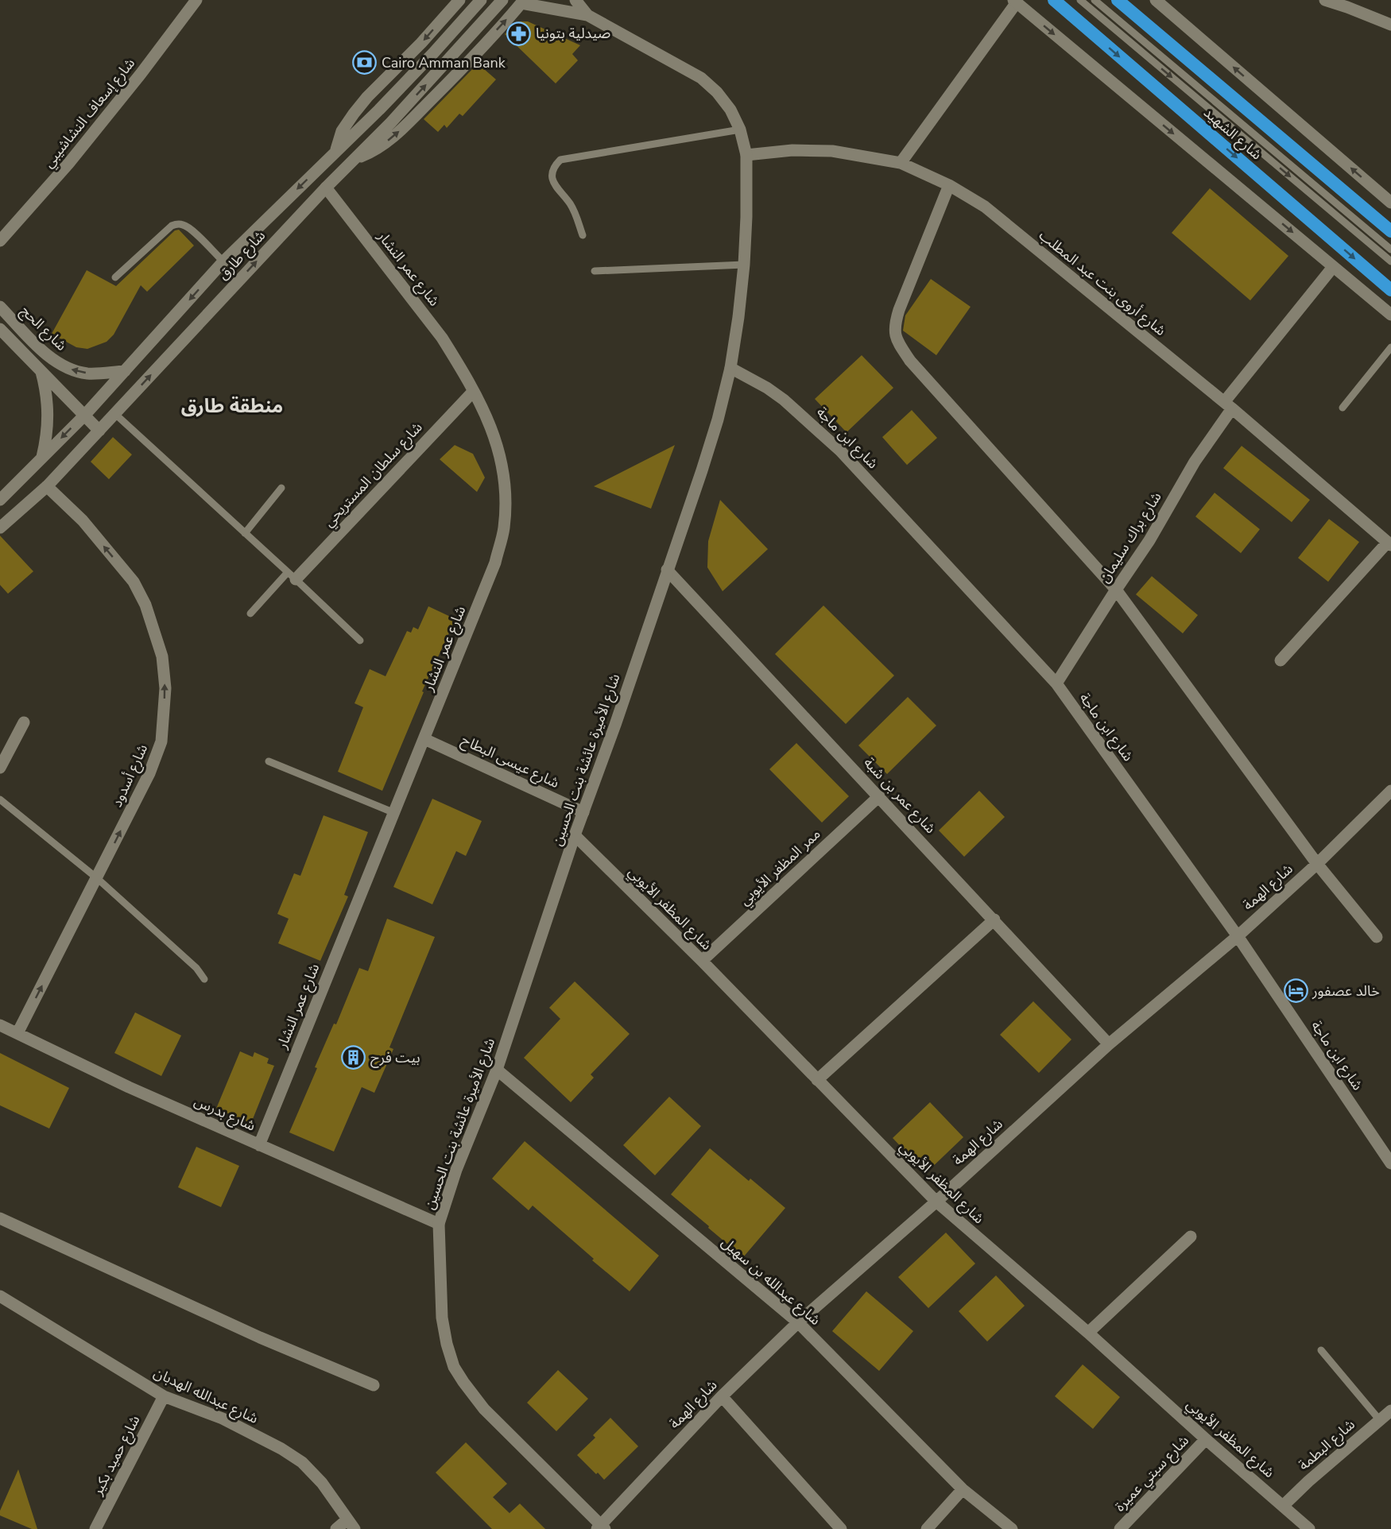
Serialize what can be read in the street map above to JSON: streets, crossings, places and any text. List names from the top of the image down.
{
  "streets": {
    "highway": ["شارع الشهيد"],
    "street": [
      "شارع إسعاف النشاشيبي",
      "شارع طارق",
      "شارع عمر النشار",
      "شارع أروى بنت عبد المطلب",
      "شارع الحج",
      "شارع ابن ماجة",
      "شارع سلطان المستريحي",
      "شارع براك سليمان",
      "شارع الأميرة عائشة بنت الحسين",
      "شارع عيسى البطاح",
      "شارع أسدود",
      "شارع عمر بن شبة",
      "ممر المظفر الأيوبي",
      "شارع الهمة",
      "شارع المظفر الأيوبي",
      "شارع بدرس",
      "شارع عبدالله بن سهيل",
      "شارع عبدالله الهدبان",
      "شارع البطمة",
      "شارع حميد بكير",
      "شارع سبتي عميرة"
    ]
  },
  "crossings": [
    ["شارع طارق", "شارع عمر النشار"],
    ["شارع طارق", "شارع الحج"],
    ["شارع طارق", "شارع أسدود"],
    ["شارع عمر النشار", "شارع سلطان المستريحي"],
    ["شارع عمر النشار", "شارع عيسى البطاح"],
    ["شارع عمر النشار", "شارع بدرس"],
    ["شارع أروى بنت عبد المطلب", "شارع براك سليمان"],
    ["شارع أروى بنت عبد المطلب", "شارع الأميرة عائشة بنت الحسين"],
    ["شارع ابن ماجة", "شارع براك سليمان"],
    ["شارع ابن ماجة", "شارع الأميرة عائشة بنت الحسين"],
    ["شارع ابن ماجة", "شارع الهمة"],
    ["شارع الأميرة عائشة بنت الحسين", "شارع عيسى البطاح"],
    ["شارع الأميرة عائشة بنت الحسين", "شارع عمر بن شبة"],
    ["شارع الأميرة عائشة بنت الحسين", "شارع الهمة"],
    ["شارع الأميرة عائشة بنت الحسين", "شارع المظفر الأيوبي"],
    ["شارع الأميرة عائشة بنت الحسين", "شارع بدرس"],
    ["شارع الأميرة عائشة بنت الحسين", "شارع عبدالله بن سهيل"],
    ["شارع أسدود", "شارع بدرس"],
    ["شارع عمر بن شبة", "ممر المظفر الأيوبي"],
    ["شارع عمر بن شبة", "شارع الهمة"],
    ["ممر المظفر الأيوبي", "شارع المظفر الأيوبي"],
    ["شارع الهمة", "شارع المظفر الأيوبي"],
    ["شارع الهمة", "شارع عبدالله بن سهيل"],
    ["شارع المظفر الأيوبي", "شارع البطمة"],
    ["شارع المظفر الأيوبي", "شارع سبتي عميرة"],
    ["شارع عبدالله الهدبان", "شارع حميد بكير"]
  ],
  "one_way": ["شارع أسدود"],
  "districts": ["منطقة طارق"],
  "places": {
    "pharmacy": ["صيدلية بتونيا"],
    "bank": ["Cairo Amman Bank"],
    "hotel": ["خالد عصفور"],
    "building": ["بيت فرح"]
  }
}
